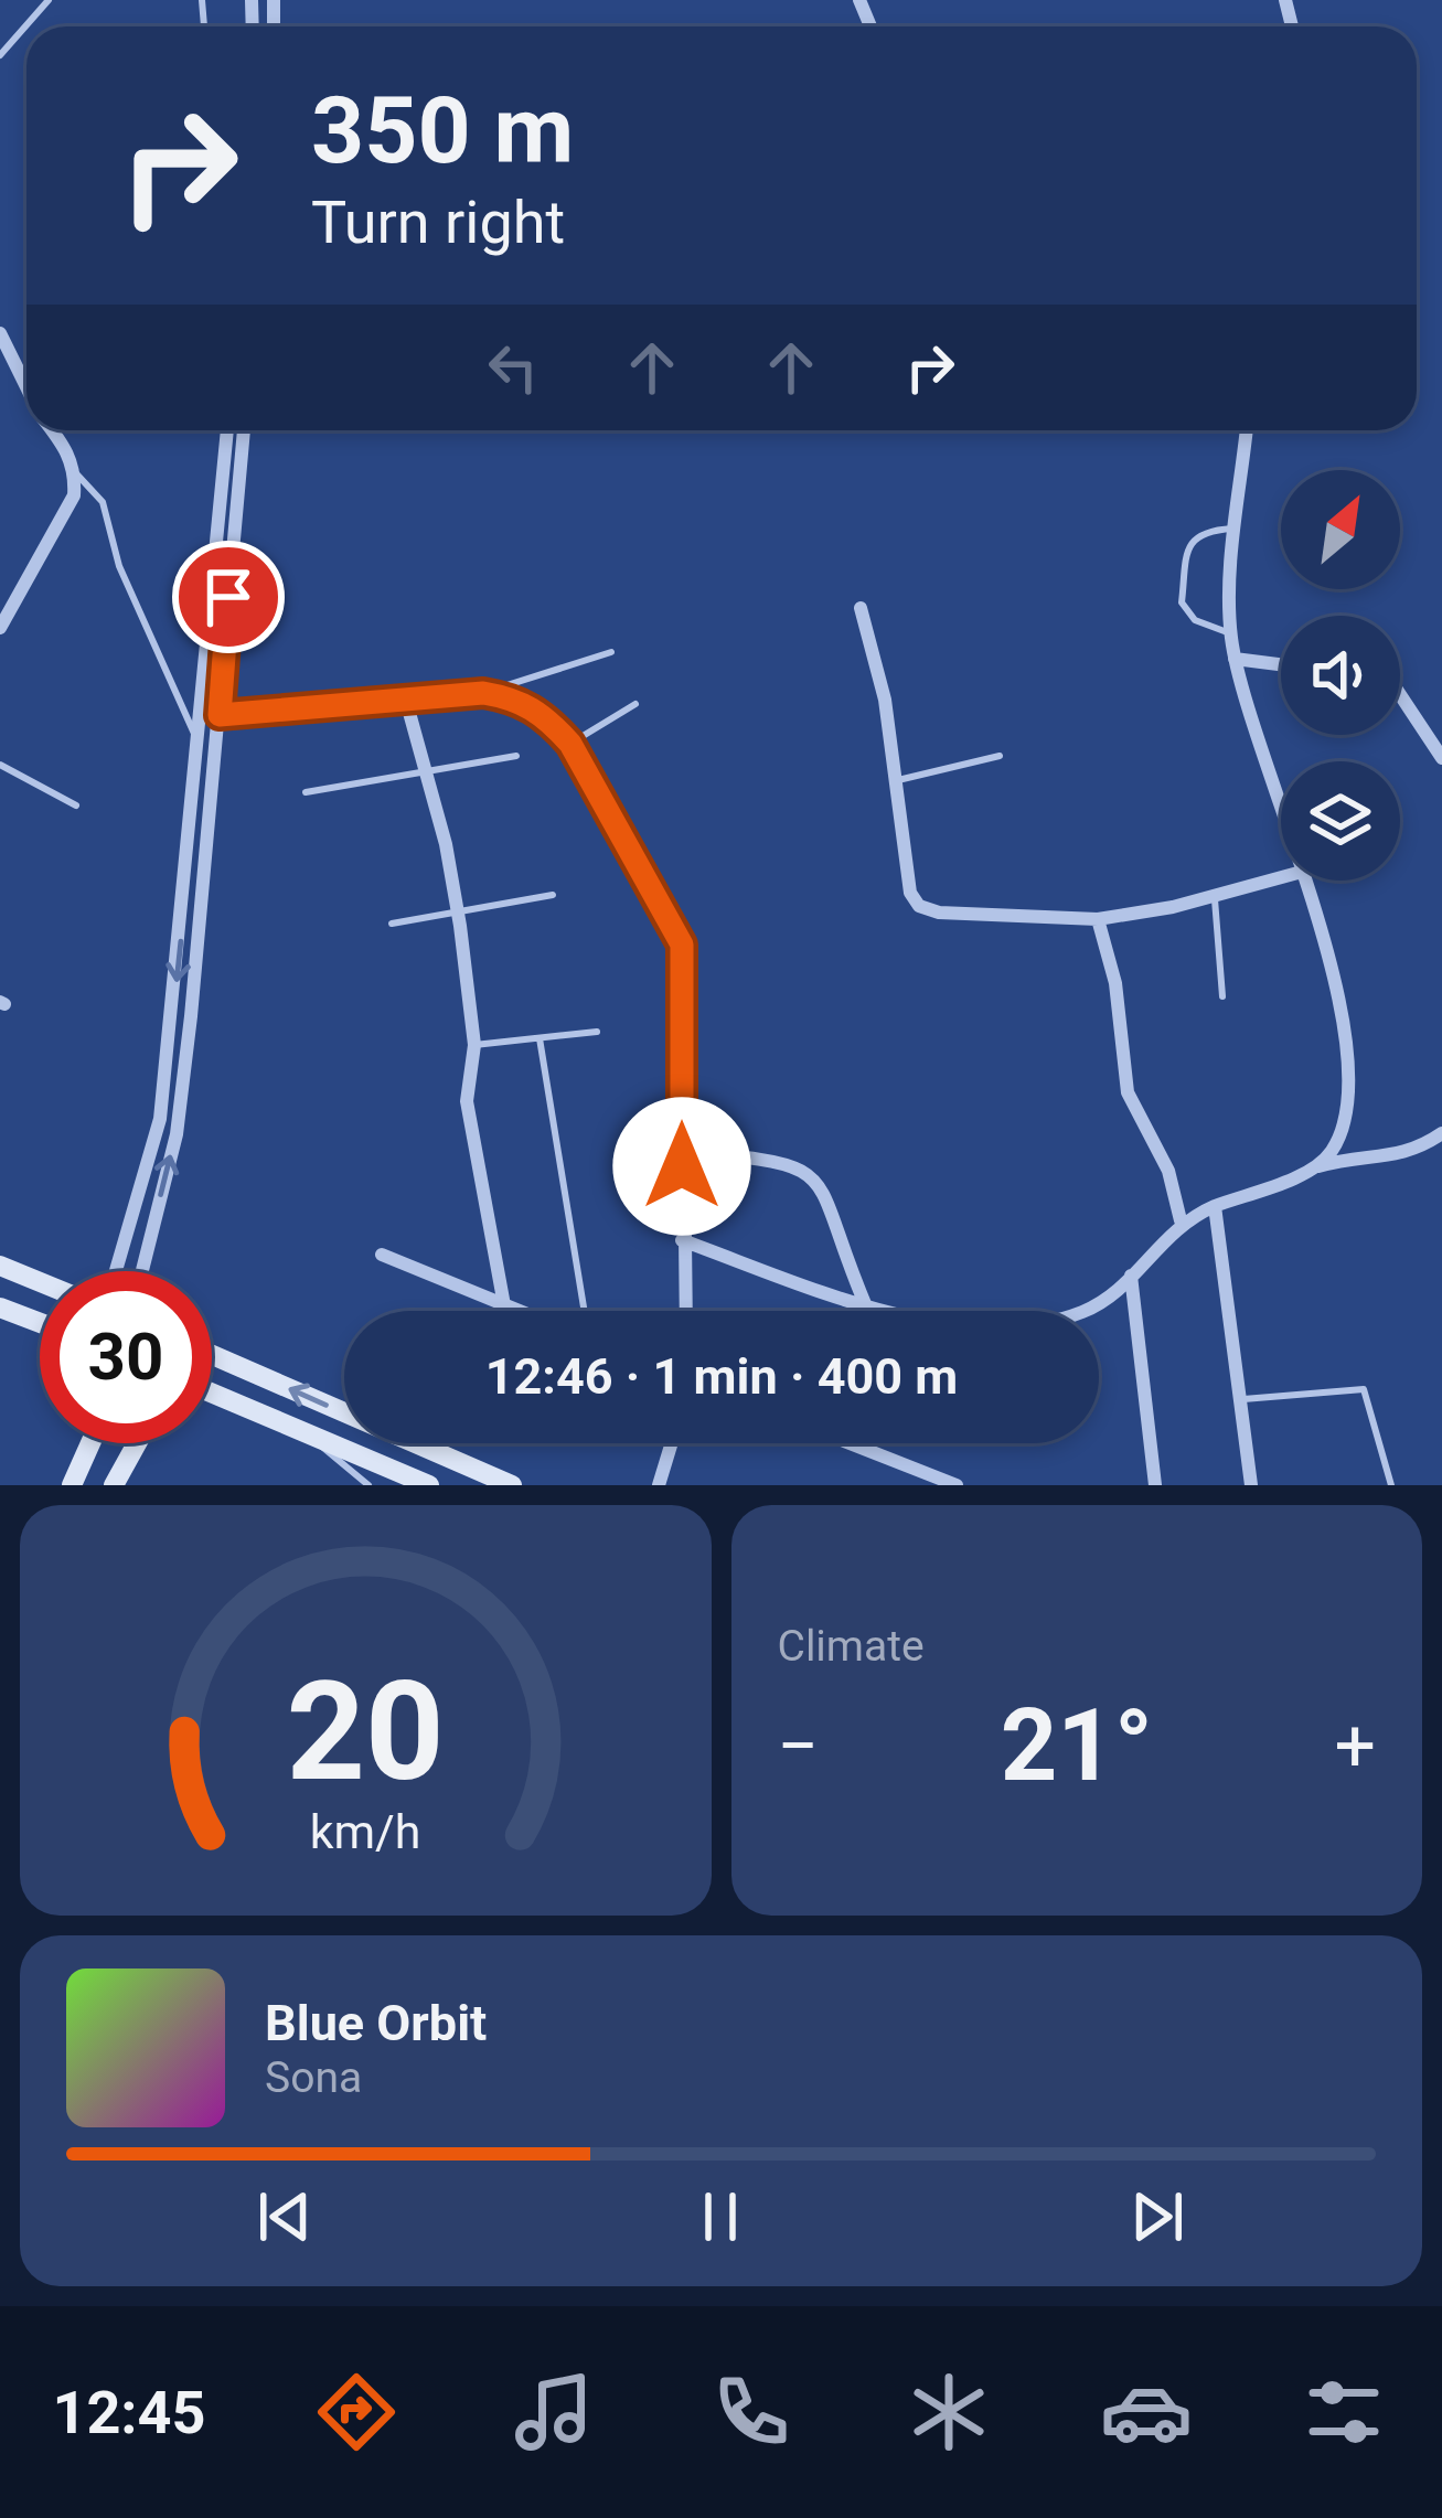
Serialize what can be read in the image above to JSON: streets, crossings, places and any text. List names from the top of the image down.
{
  "north": "top right",
  "page": {
    "turn": ["350 m", "Turn right"],
    "limit": "30",
    "trip": "12:46 · 1 min · 400 m",
    "tile": "Climate",
    "heat": ["−", "21°", "+"],
    "song": ["Blue Orbit", "Sona"],
    "tabs": "12:45",
    "gauge": ["20", "km/h"]
  }
}
